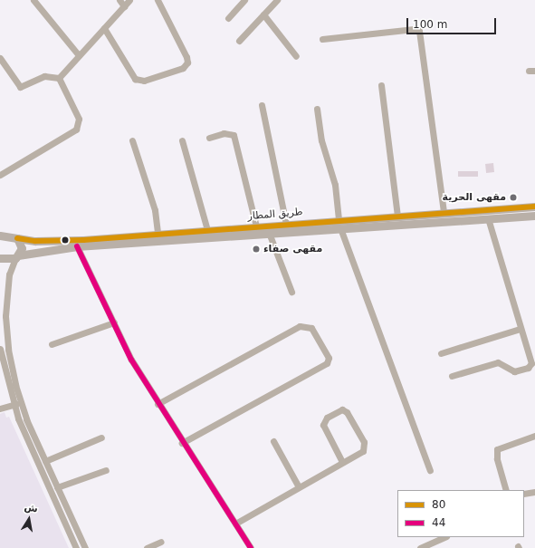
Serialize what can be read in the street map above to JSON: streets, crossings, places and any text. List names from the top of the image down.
{
  "streets": {
    "main road": ["طريق المطار"]
  },
  "places": ["مقهى الحرية", "مقهى صفاء"],
  "lines": ["transit line 80", "transit line 44"],
  "legend": ["80", "44"],
  "scale_bar": "100 m",
  "north": "top"
}
